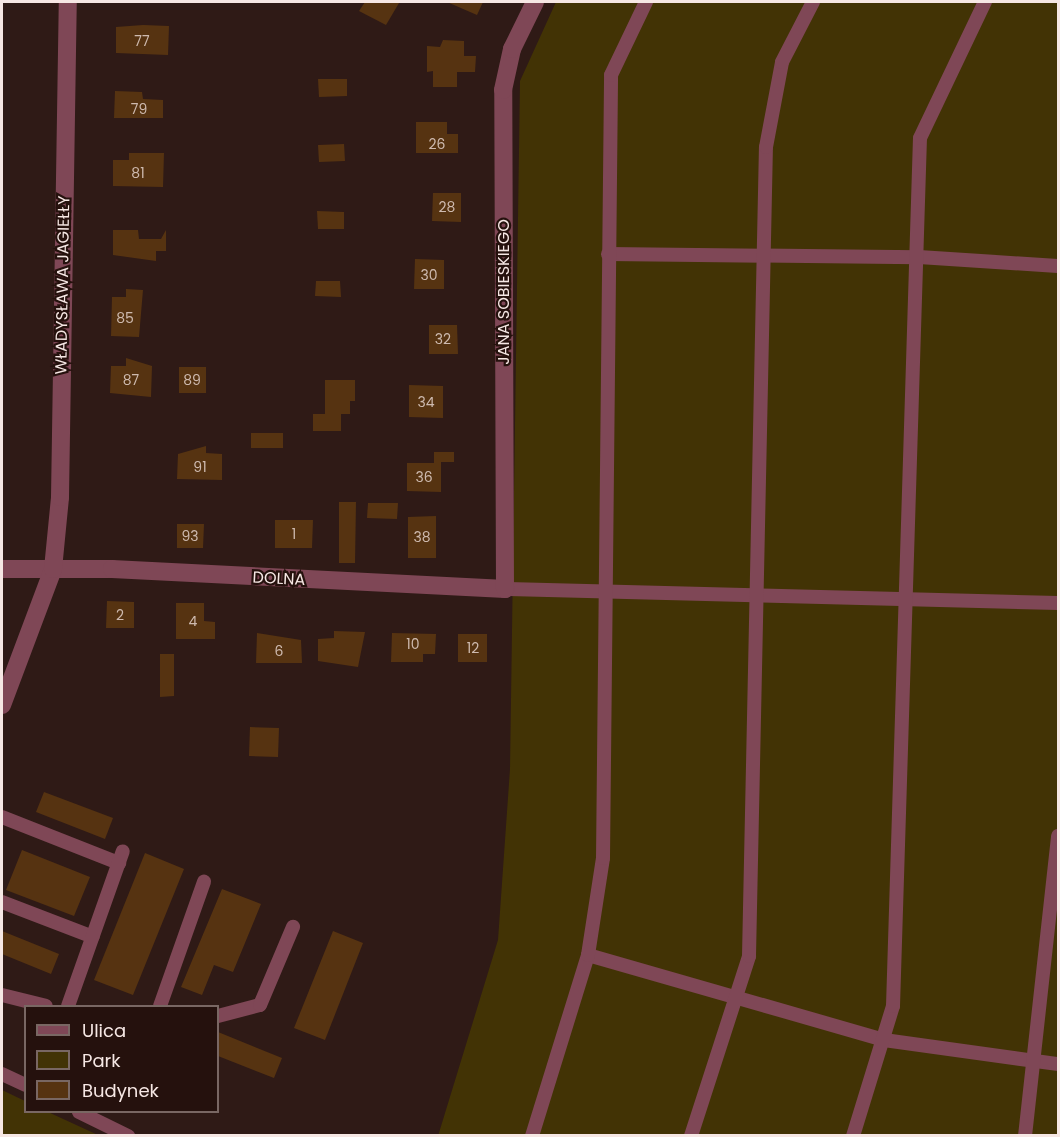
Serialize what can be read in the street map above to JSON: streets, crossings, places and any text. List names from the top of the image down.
{
  "streets": {
    "street": ["WŁADYSŁAWA JAGIEŁŁY", "JANA SOBIESKIEGO", "DOLNA"]
  },
  "crossings": [
    ["WŁADYSŁAWA JAGIEŁŁY", "DOLNA"],
    ["JANA SOBIESKIEGO", "DOLNA"]
  ],
  "house_numbers": [
    "77",
    "79",
    "26",
    "81",
    "28",
    "30",
    "85",
    "32",
    "87",
    "89",
    "34",
    "91",
    "36",
    "1",
    "93",
    "38",
    "2",
    "4",
    "10",
    "12",
    "6"
  ],
  "legend": ["Ulica", "Park", "Budynek"]
}
